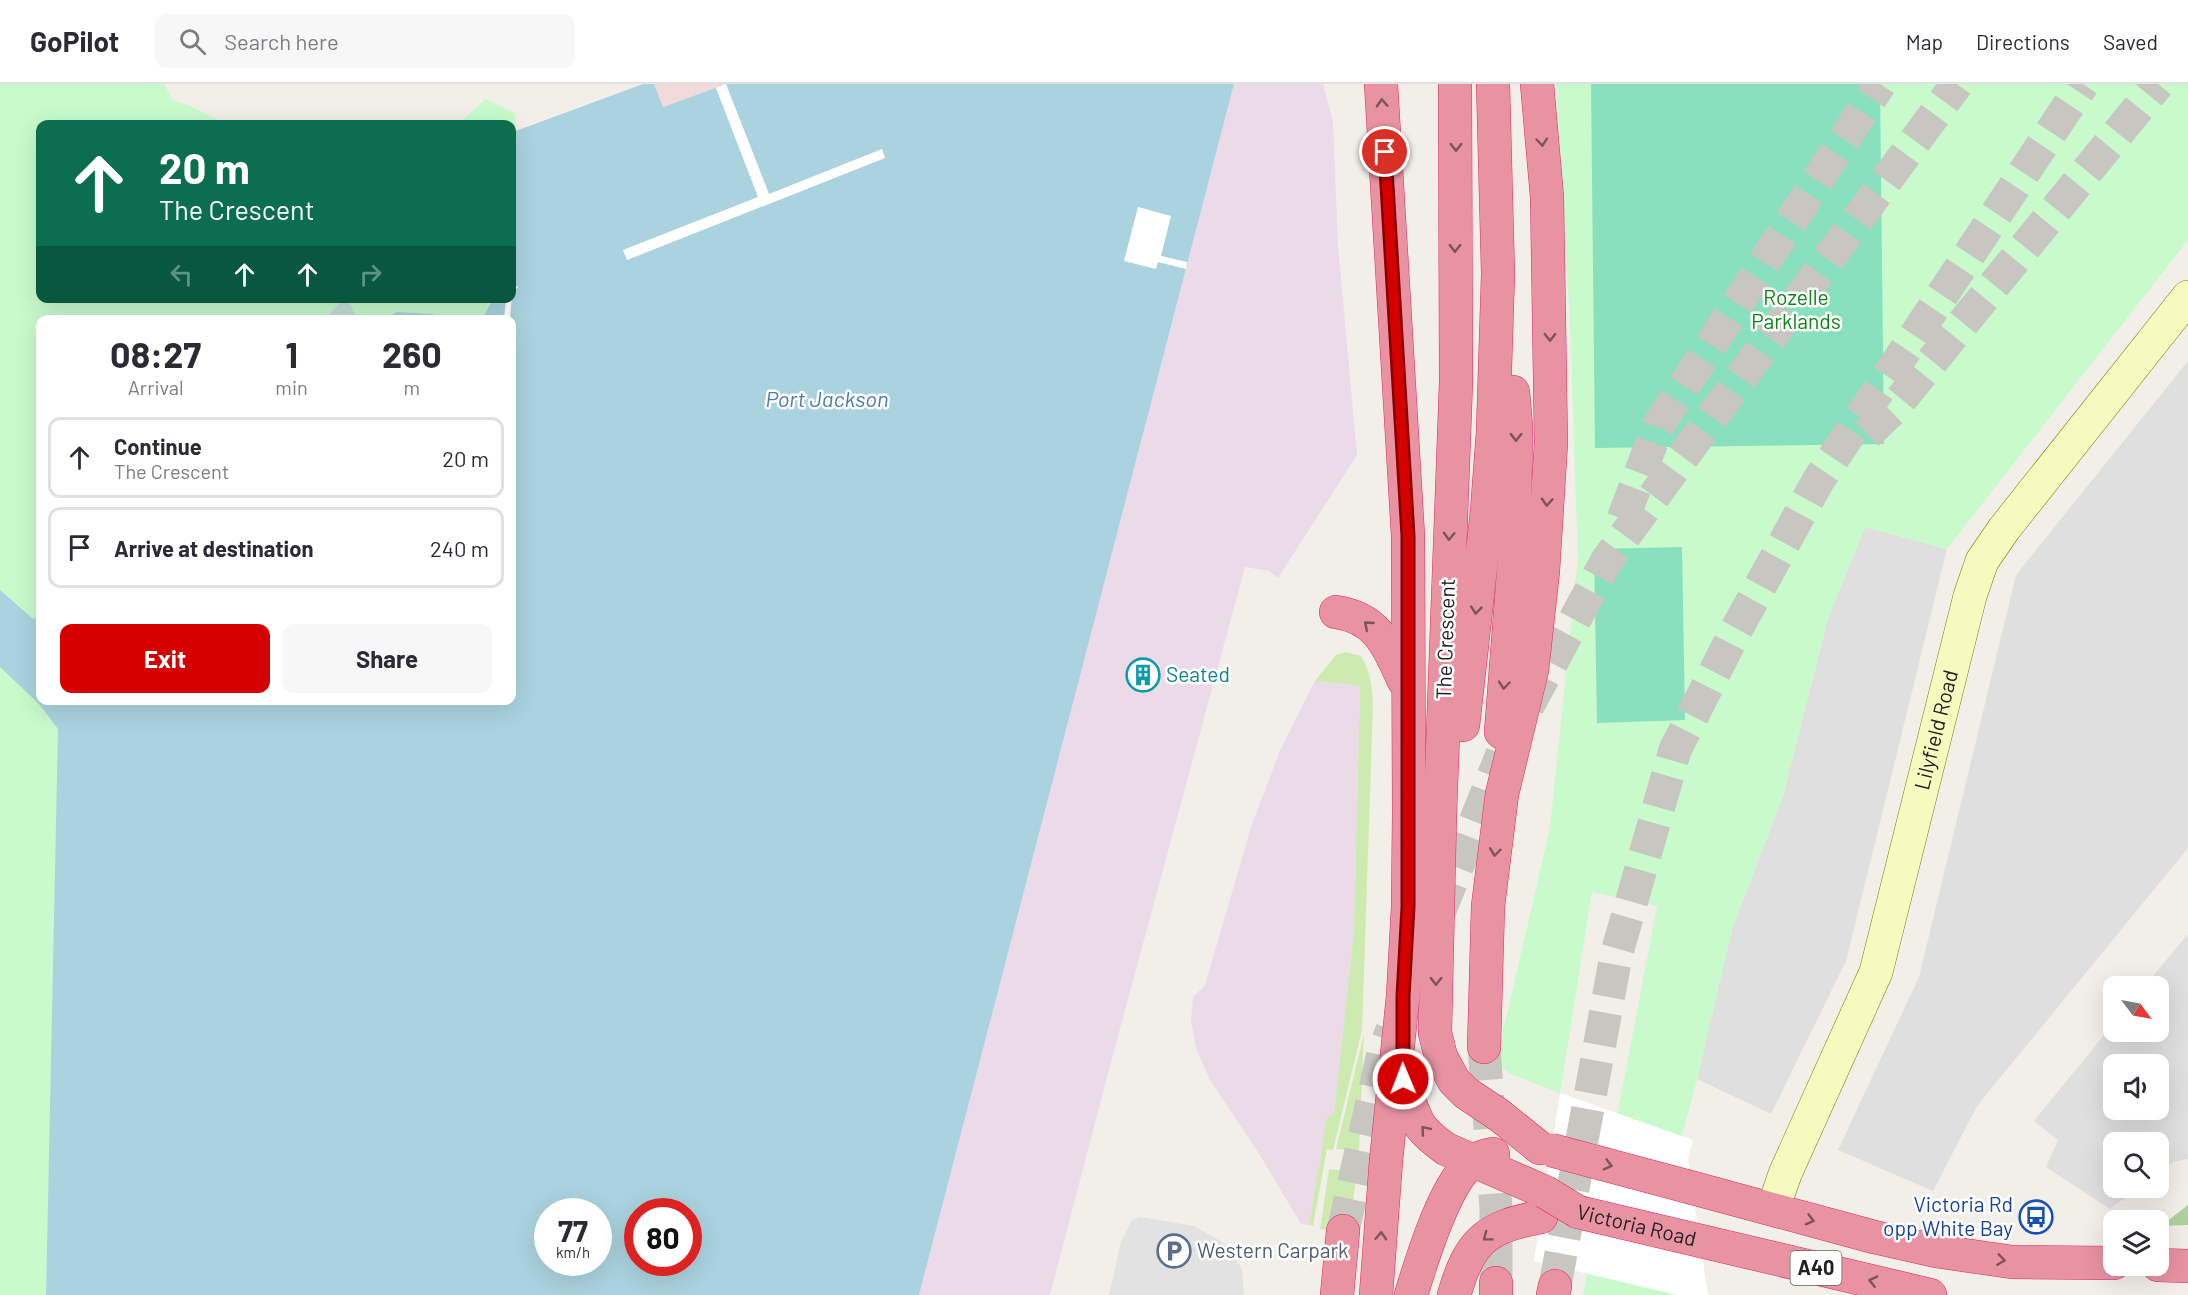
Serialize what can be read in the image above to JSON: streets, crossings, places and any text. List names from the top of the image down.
{
  "streets": {
    "highway": ["The Crescent", "Victoria Road", "A40"],
    "main road": ["Lilyfield Road"]
  },
  "crossings": [
    ["The Crescent", "A40"],
    ["Lilyfield Road", "A40"]
  ],
  "water": ["Port Jackson"],
  "parks": ["Rozelle Parklands"],
  "places": {
    "building": ["Seated"],
    "bus stop": ["Victoria Rd opp White Bay"],
    "parking": ["Western Carpark"]
  },
  "north": "bottom right",
  "page": {
    "header": "GoPilot",
    "search": "Search here",
    "nav": ["Map", "Directions", "Saved"],
    "turn": ["20 m", "The Crescent"],
    "eta": [
      "08:27",
      "Arrival",
      "1",
      "min",
      "260",
      "m"
    ],
    "list": [
      {
        "name": "Continue",
        "note": "The Crescent",
        "value": "20 m"
      },
      {
        "name": "Arrive at destination",
        "value": "240 m"
      }
    ],
    "buttons": ["Exit", "Share"],
    "speed": "77 km/h",
    "limit": "80"
  }
}
